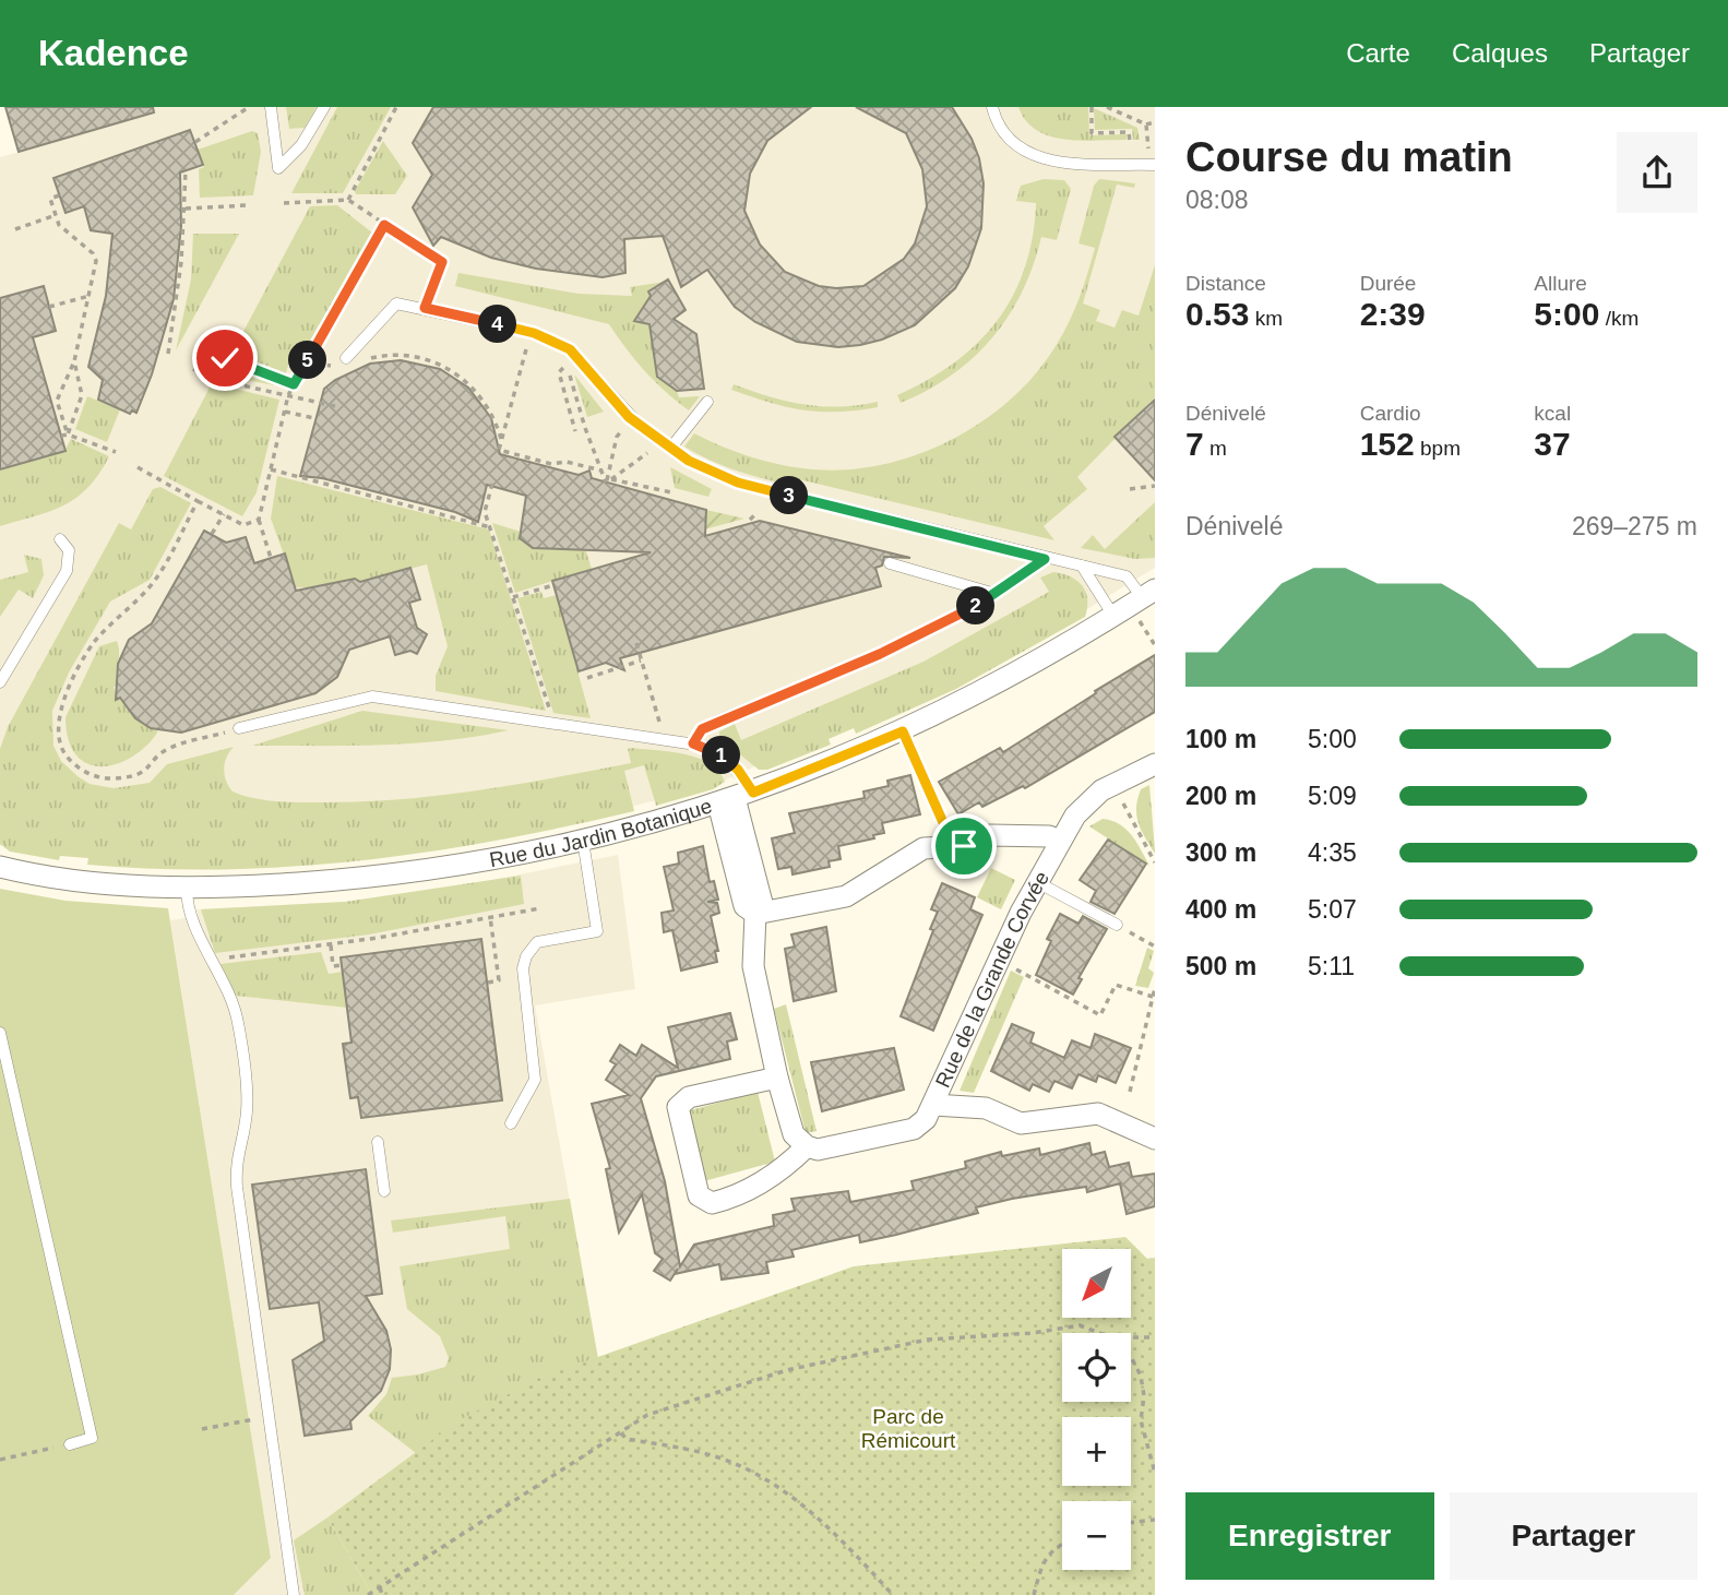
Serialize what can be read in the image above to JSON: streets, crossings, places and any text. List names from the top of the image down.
{
  "streets": {
    "street": ["Rue du Jardin Botanique", "Rue de la Grande Corvée"]
  },
  "parks": ["Parc de Rémicourt"],
  "north": "bottom left",
  "page": {
    "header": "Kadence",
    "nav": ["Carte", "Calques", "Partager"],
    "heading": ["Course du matin", "08:08"],
    "stats": [
      ["Distance", "0.53 km"],
      ["Durée", "2:39"],
      ["Allure", "5:00 /km"],
      ["Dénivelé", "7 m"],
      ["Cardio", "152 bpm"],
      ["kcal", "37"]
    ],
    "pins": [
      "4",
      "5",
      "3",
      "2",
      "1"
    ],
    "chart": ["Dénivelé", "269–275 m"],
    "list": [
      {
        "name": "100 m",
        "note": "5:00"
      },
      {
        "name": "200 m",
        "note": "5:09"
      },
      {
        "name": "300 m",
        "note": "4:35"
      },
      {
        "name": "400 m",
        "note": "5:07"
      },
      {
        "name": "500 m",
        "note": "5:11"
      }
    ],
    "map_buttons": ["+", "−"],
    "buttons": ["Enregistrer", "Partager"]
  }
}
